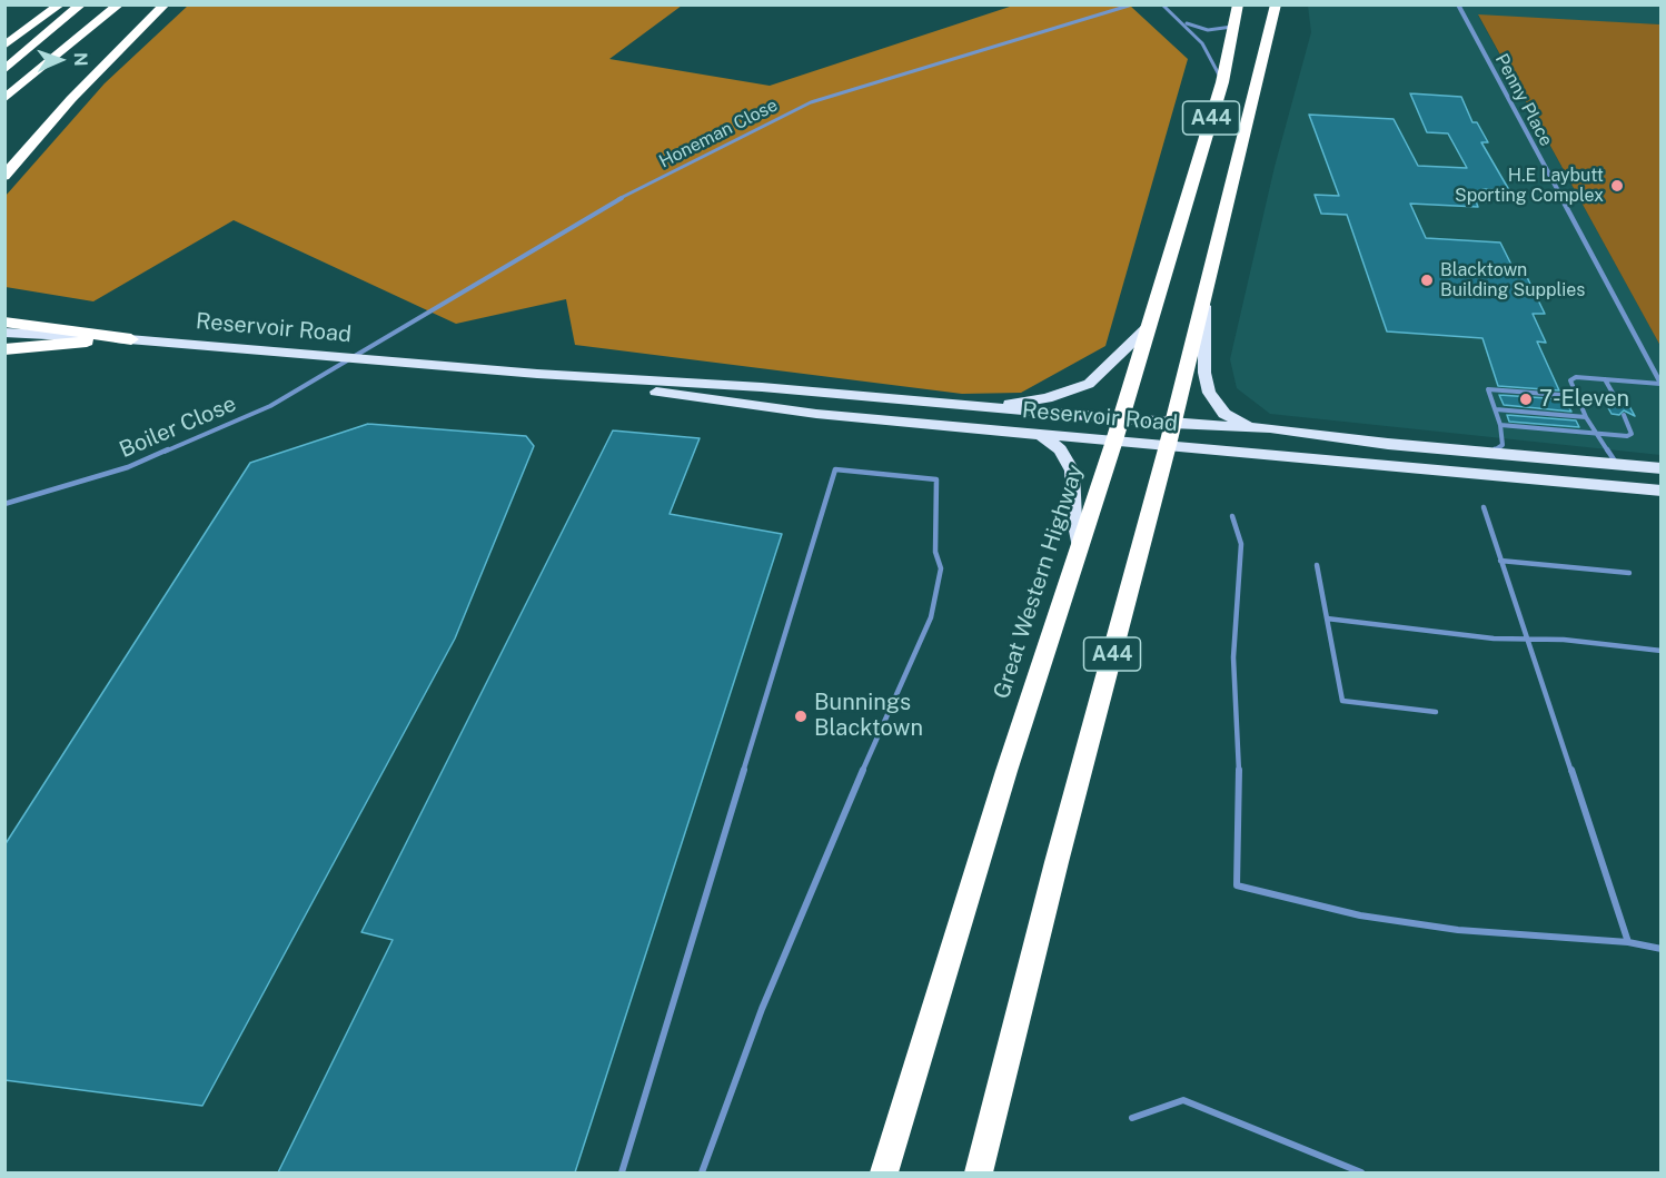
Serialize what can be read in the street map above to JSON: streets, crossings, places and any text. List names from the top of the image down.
{
  "streets": {
    "highway": ["A44", "Great Western Highway"],
    "main road": ["Reservoir Road"],
    "street": ["Penny Place"],
    "lane": ["Honeman Close", "Boiler Close"]
  },
  "crossings": [
    ["A44", "Reservoir Road"],
    ["Honeman Close", "Reservoir Road"],
    ["Honeman Close", "Boiler Close"],
    ["Reservoir Road", "Boiler Close"],
    ["Reservoir Road", "Great Western Highway"]
  ],
  "places": [
    "H.E Laybutt Sporting Complex",
    "Blacktown Building Supplies",
    "7-Eleven",
    "Bunnings Blacktown"
  ],
  "north": "right"
}
